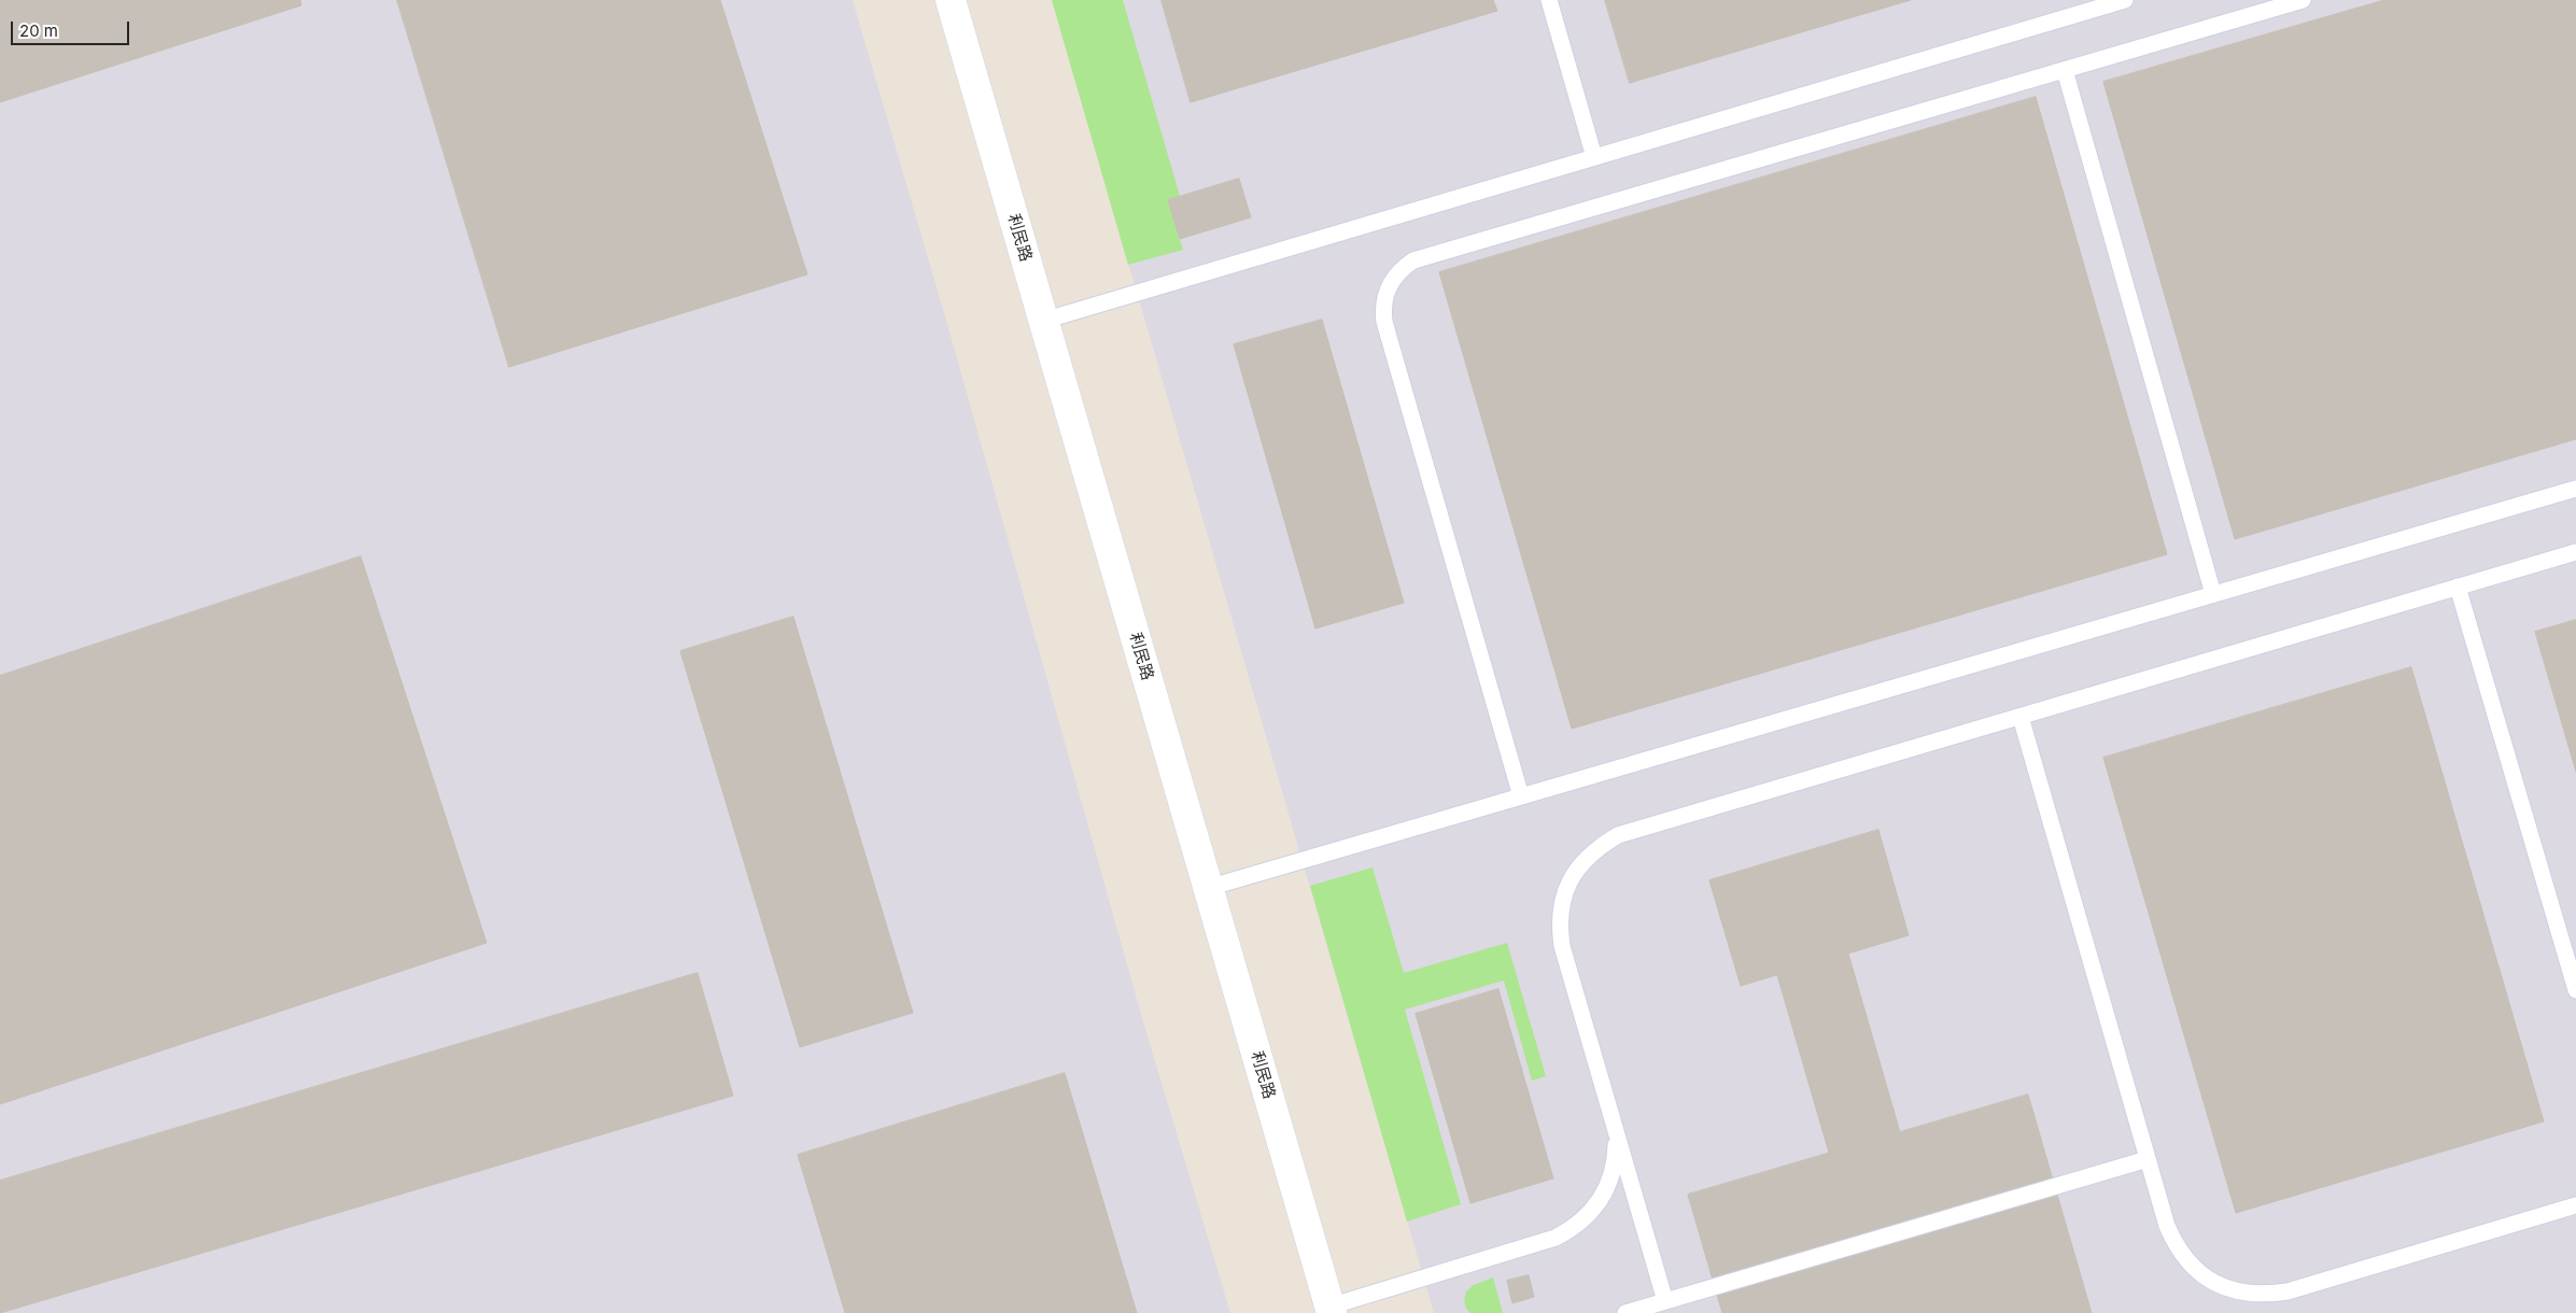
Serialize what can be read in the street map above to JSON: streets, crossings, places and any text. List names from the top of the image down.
{
  "streets": {
    "main road": ["利民路"]
  },
  "scale_bar": "20 m"
}
